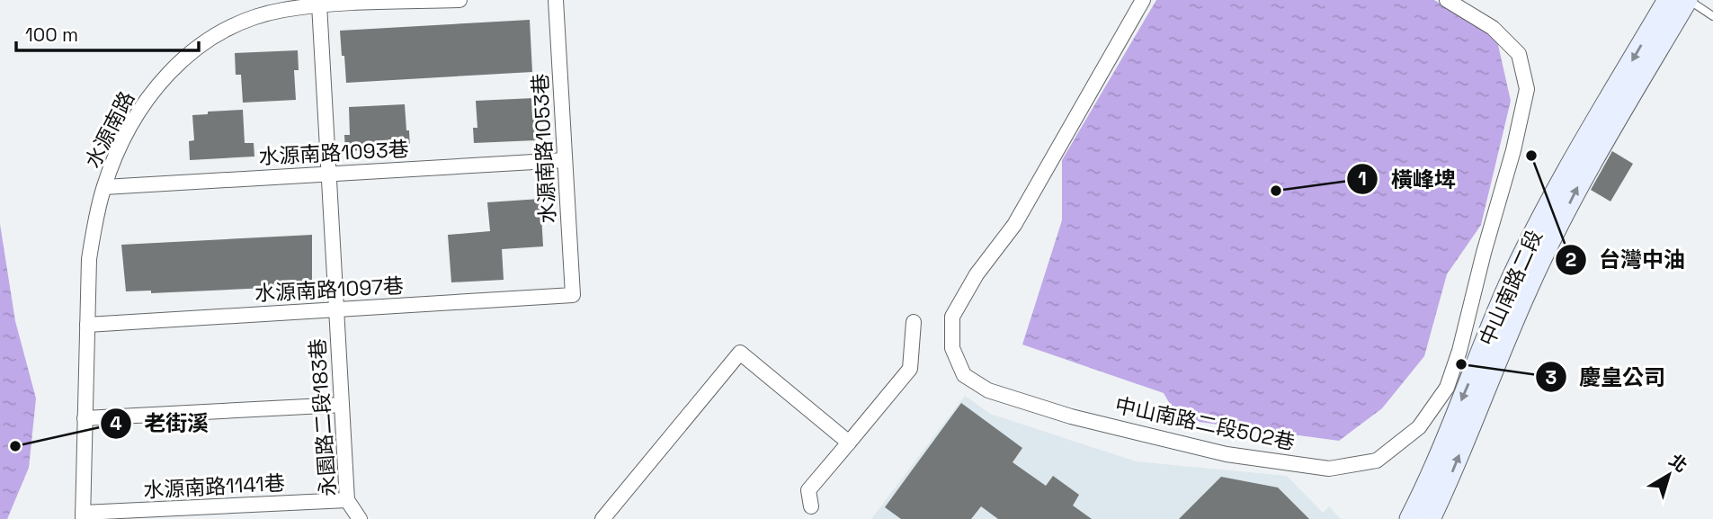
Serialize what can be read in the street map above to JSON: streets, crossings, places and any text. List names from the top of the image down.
{
  "streets": {
    "main road": ["中山南路二段"],
    "street": [
      "水源南路",
      "水源南路1053巷",
      "水源南路1093巷",
      "水源南路1097巷",
      "永園路二段183巷",
      "中山南路二段502巷",
      "水源南路1141巷"
    ]
  },
  "crossings": [
    ["水源南路", "水源南路1093巷"],
    ["水源南路", "水源南路1097巷"],
    ["水源南路", "永園路二段183巷"],
    ["水源南路", "水源南路1141巷"],
    ["水源南路1053巷", "水源南路1093巷"],
    ["水源南路1053巷", "水源南路1097巷"],
    ["水源南路1093巷", "永園路二段183巷"],
    ["水源南路1097巷", "永園路二段183巷"],
    ["永園路二段183巷", "水源南路1141巷"]
  ],
  "places": [
    "台灣中油",
    "橫峰埤",
    "慶皇公司",
    "老街溪"
  ],
  "scale_bar": "100 m",
  "north": "top right"
}
